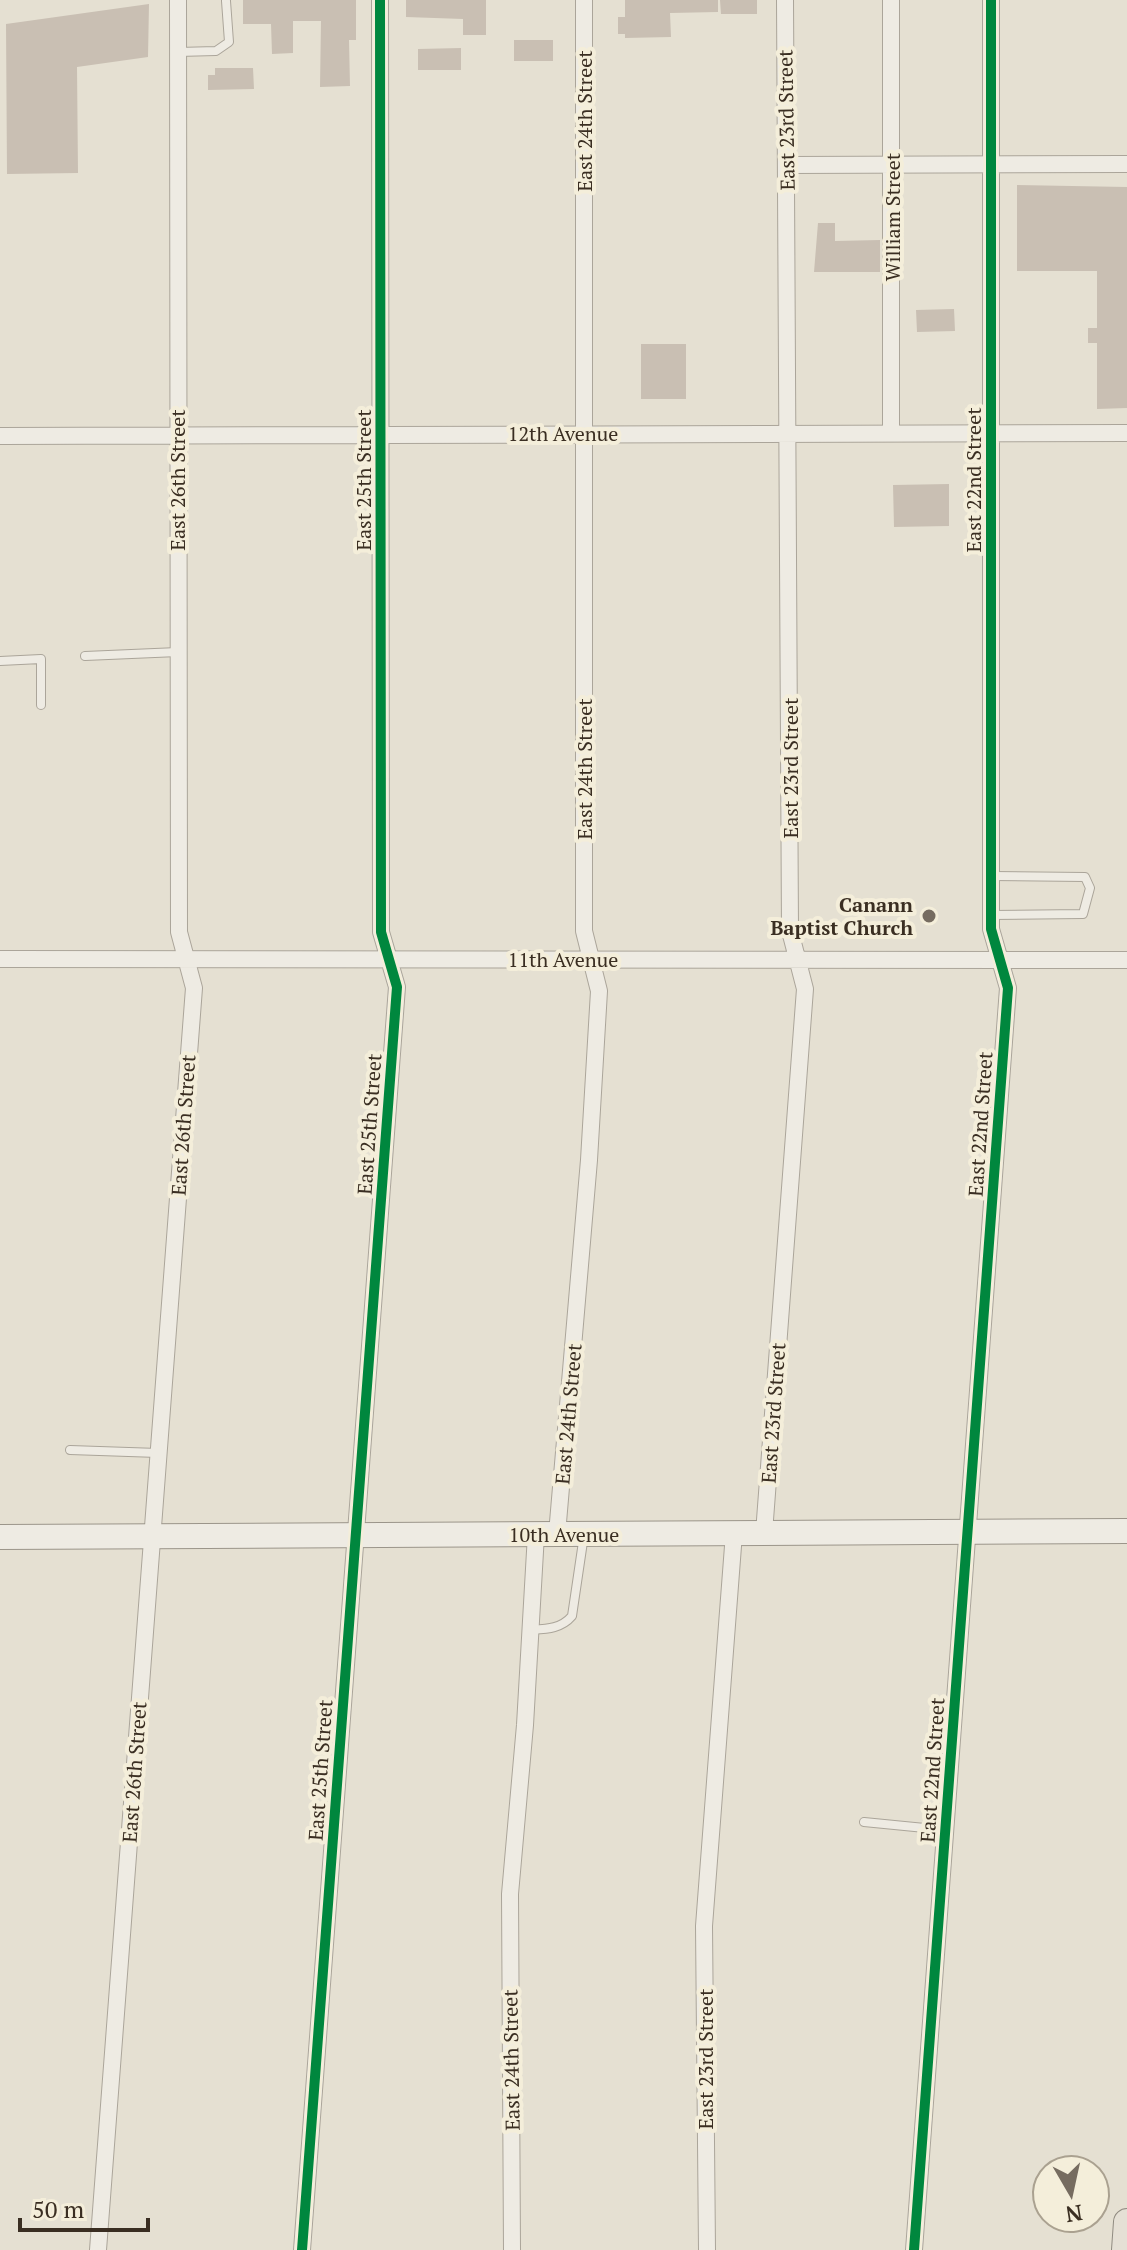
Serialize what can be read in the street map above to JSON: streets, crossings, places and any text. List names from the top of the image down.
{
  "streets": {
    "main road": ["10th Avenue"],
    "street": [
      "East 23rd Street",
      "East 24th Street",
      "William Street",
      "12th Avenue",
      "East 26th Street",
      "East 25th Street",
      "East 22nd Street",
      "11th Avenue"
    ]
  },
  "crossings": [
    ["East 23rd Street", "12th Avenue"],
    ["East 23rd Street", "11th Avenue"],
    ["East 23rd Street", "10th Avenue"],
    ["East 24th Street", "12th Avenue"],
    ["East 24th Street", "11th Avenue"],
    ["East 24th Street", "10th Avenue"],
    ["William Street", "12th Avenue"],
    ["12th Avenue", "East 26th Street"],
    ["12th Avenue", "East 25th Street"],
    ["12th Avenue", "East 22nd Street"],
    ["East 26th Street", "11th Avenue"],
    ["East 26th Street", "10th Avenue"],
    ["East 25th Street", "11th Avenue"],
    ["East 25th Street", "10th Avenue"],
    ["East 22nd Street", "11th Avenue"],
    ["East 22nd Street", "10th Avenue"]
  ],
  "places": ["Canann Baptist Church"],
  "scale_bar": "50 m",
  "north": "bottom"
}
